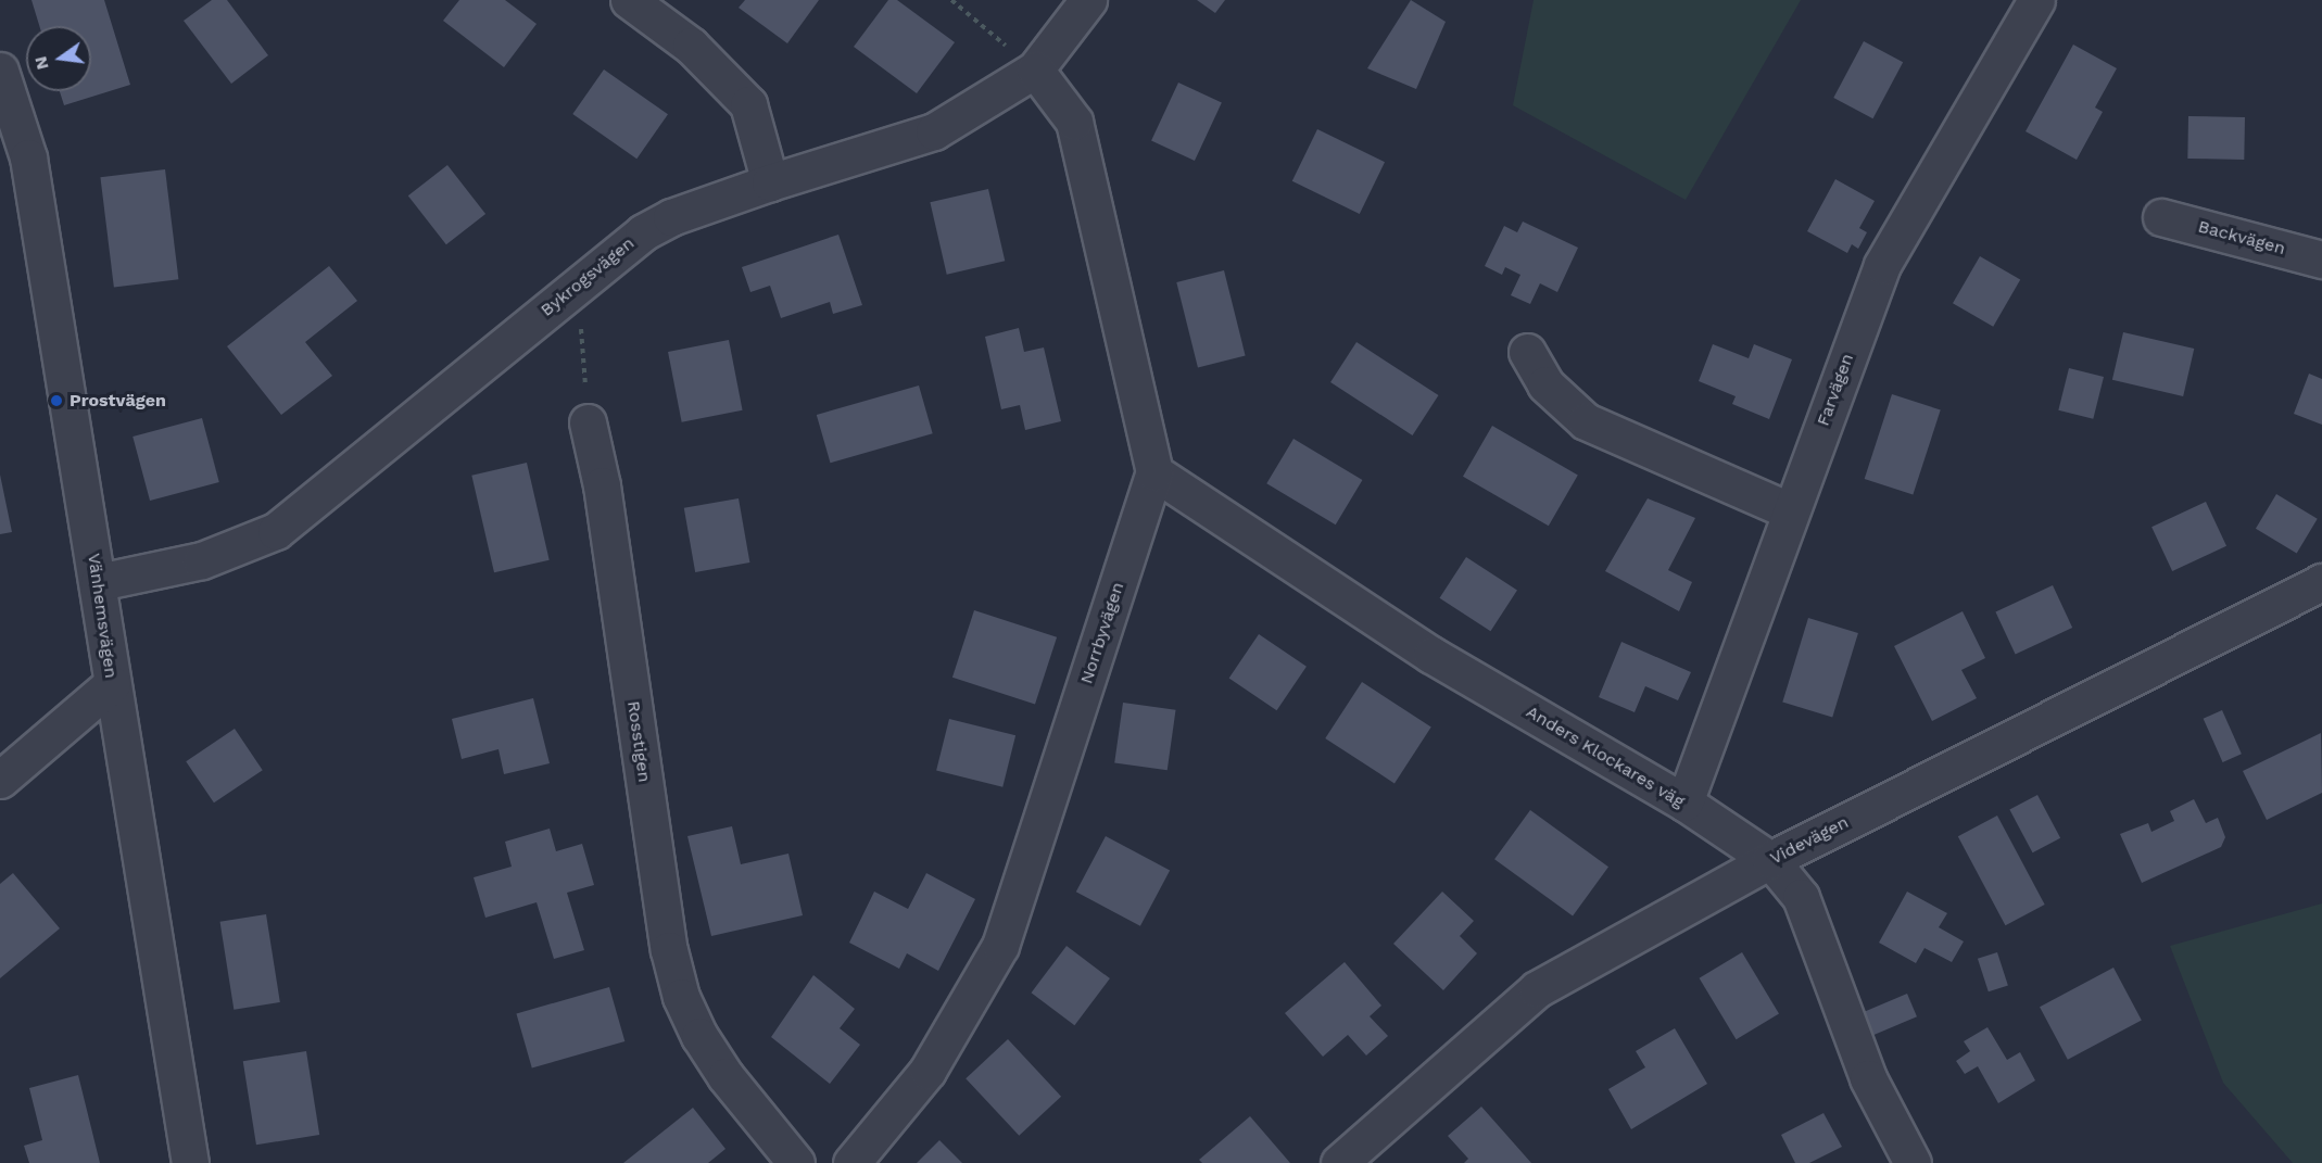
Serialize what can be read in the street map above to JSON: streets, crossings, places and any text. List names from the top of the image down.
{
  "streets": {
    "street": [
      "Backvägen",
      "Bykrogsvägen",
      "Farvägen",
      "Vänhemsvägen",
      "Norrbyvägen",
      "Rosstigen",
      "Anders Klockares väg",
      "Videvägen"
    ]
  },
  "crossings": [
    ["Bykrogsvägen", "Vänhemsvägen"],
    ["Farvägen", "Anders Klockares väg"],
    ["Norrbyvägen", "Anders Klockares väg"],
    ["Anders Klockares väg", "Videvägen"]
  ],
  "places": ["Prostvägen"],
  "north": "left"
}
